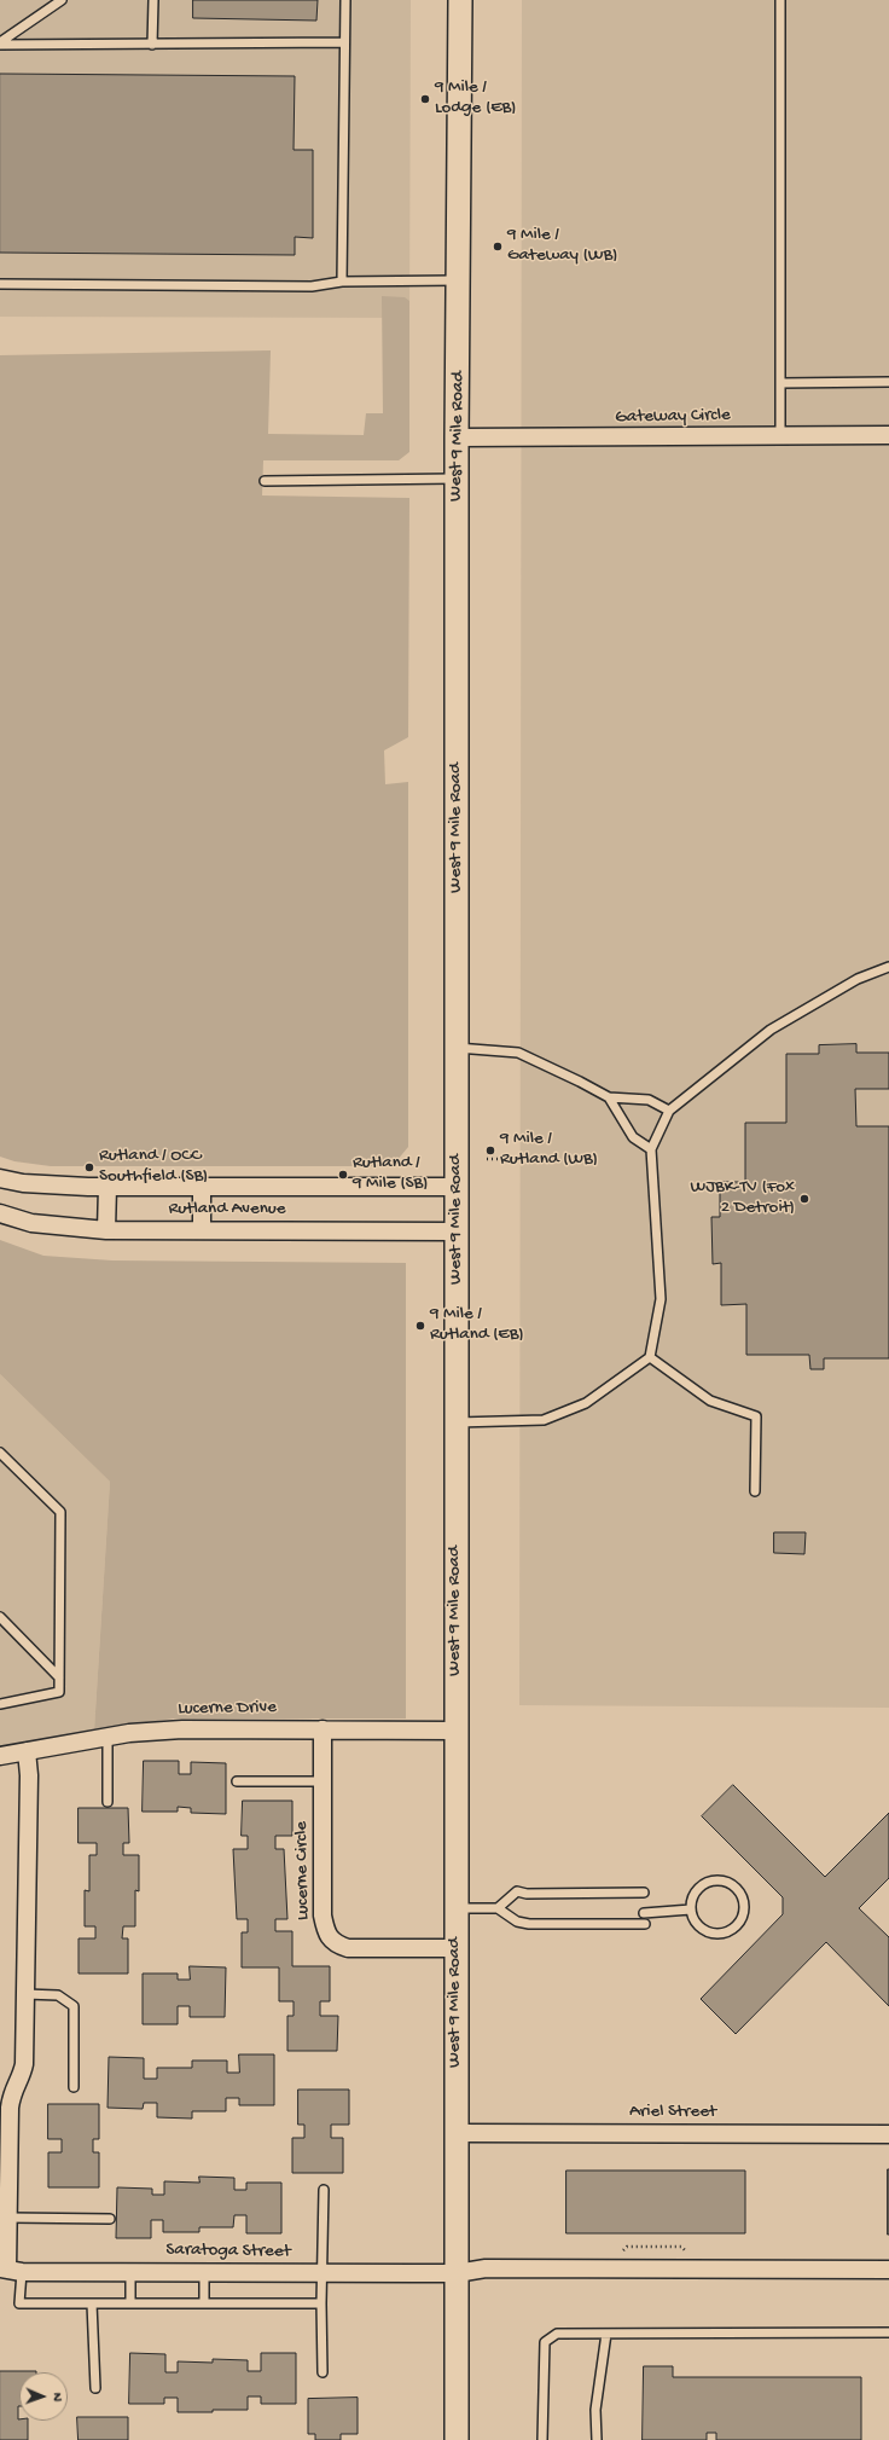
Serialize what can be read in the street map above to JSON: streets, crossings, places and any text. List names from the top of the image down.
{
  "streets": {
    "main road": ["West 9 Mile Road"],
    "street": [
      "Gateway Circle",
      "Rutland Avenue",
      "Lucerne Drive",
      "Lucerne Circle",
      "Ariel Street",
      "Saratoga Street"
    ]
  },
  "crossings": [
    ["Gateway Circle", "West 9 Mile Road"],
    ["West 9 Mile Road", "Rutland Avenue"],
    ["West 9 Mile Road", "Lucerne Drive"],
    ["West 9 Mile Road", "Lucerne Circle"],
    ["West 9 Mile Road", "Ariel Street"],
    ["West 9 Mile Road", "Saratoga Street"],
    ["Lucerne Drive", "Lucerne Circle"]
  ],
  "places": [
    "9 Mile / Lodge (EB)",
    "9 Mile / Gateway (WB)",
    "9 Mile / Rutland (WB)",
    "Rutland / OCC Southfield (SB)",
    "Rutland / 9 Mile (SB)",
    "WJBK-TV (Fox 2 Detroit)",
    "9 Mile / Rutland (EB)"
  ],
  "north": "right"
}
